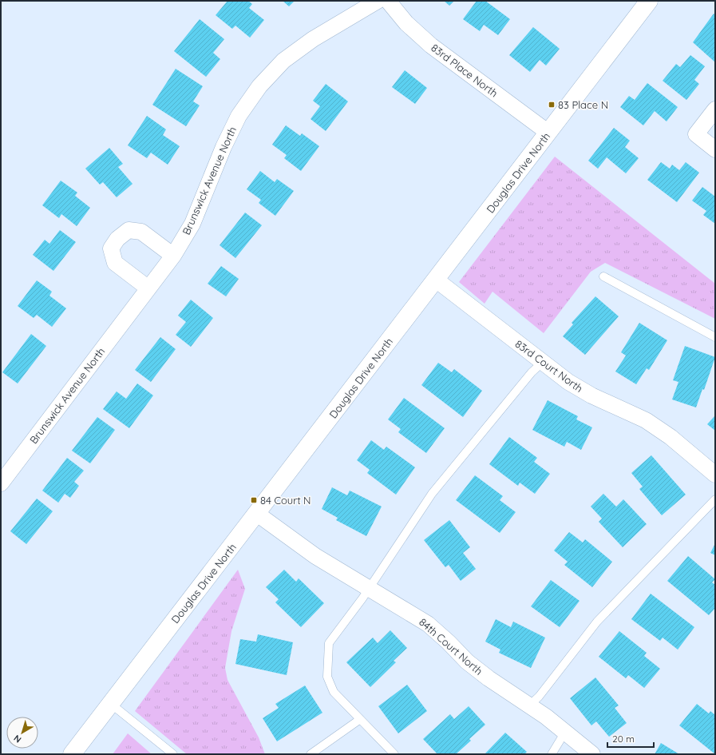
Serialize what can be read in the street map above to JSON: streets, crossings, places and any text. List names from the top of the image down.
{
  "streets": {
    "street": [
      "83rd Place North",
      "Douglas Drive North",
      "Brunswick Avenue North",
      "83rd Court North",
      "84th Court North"
    ]
  },
  "crossings": [
    ["83rd Place North", "Douglas Drive North"],
    ["Douglas Drive North", "83rd Court North"],
    ["Douglas Drive North", "84th Court North"]
  ],
  "places": {
    "transit": ["83 Place N", "84 Court N"]
  },
  "scale_bar": "20 m",
  "north": "bottom left"
}
